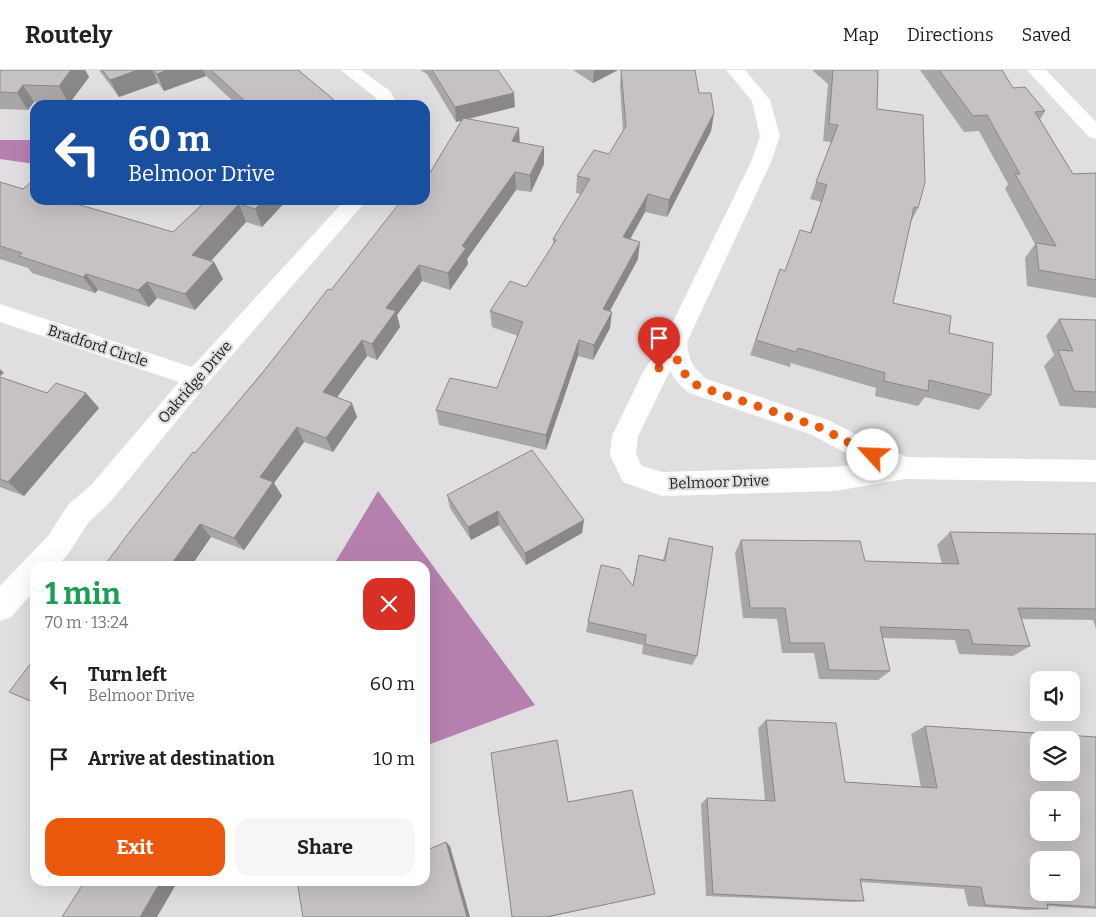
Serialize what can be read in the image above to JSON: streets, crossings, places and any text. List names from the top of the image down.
{
  "streets": {
    "street": ["Bradford Circle", "Oakridge Drive", "Belmoor Drive"]
  },
  "crossings": [
    ["Bradford Circle", "Oakridge Drive"]
  ],
  "page": {
    "header": "Routely",
    "nav": ["Map", "Directions", "Saved"],
    "turn": ["60 m", "Belmoor Drive"],
    "heading": ["1 min", "70 m · 13:24"],
    "list": [
      {
        "name": "Turn left",
        "note": "Belmoor Drive",
        "value": "60 m"
      },
      {
        "name": "Arrive at destination",
        "value": "10 m"
      }
    ],
    "map_buttons": ["+", "−"],
    "buttons": ["Exit", "Share"]
  }
}
